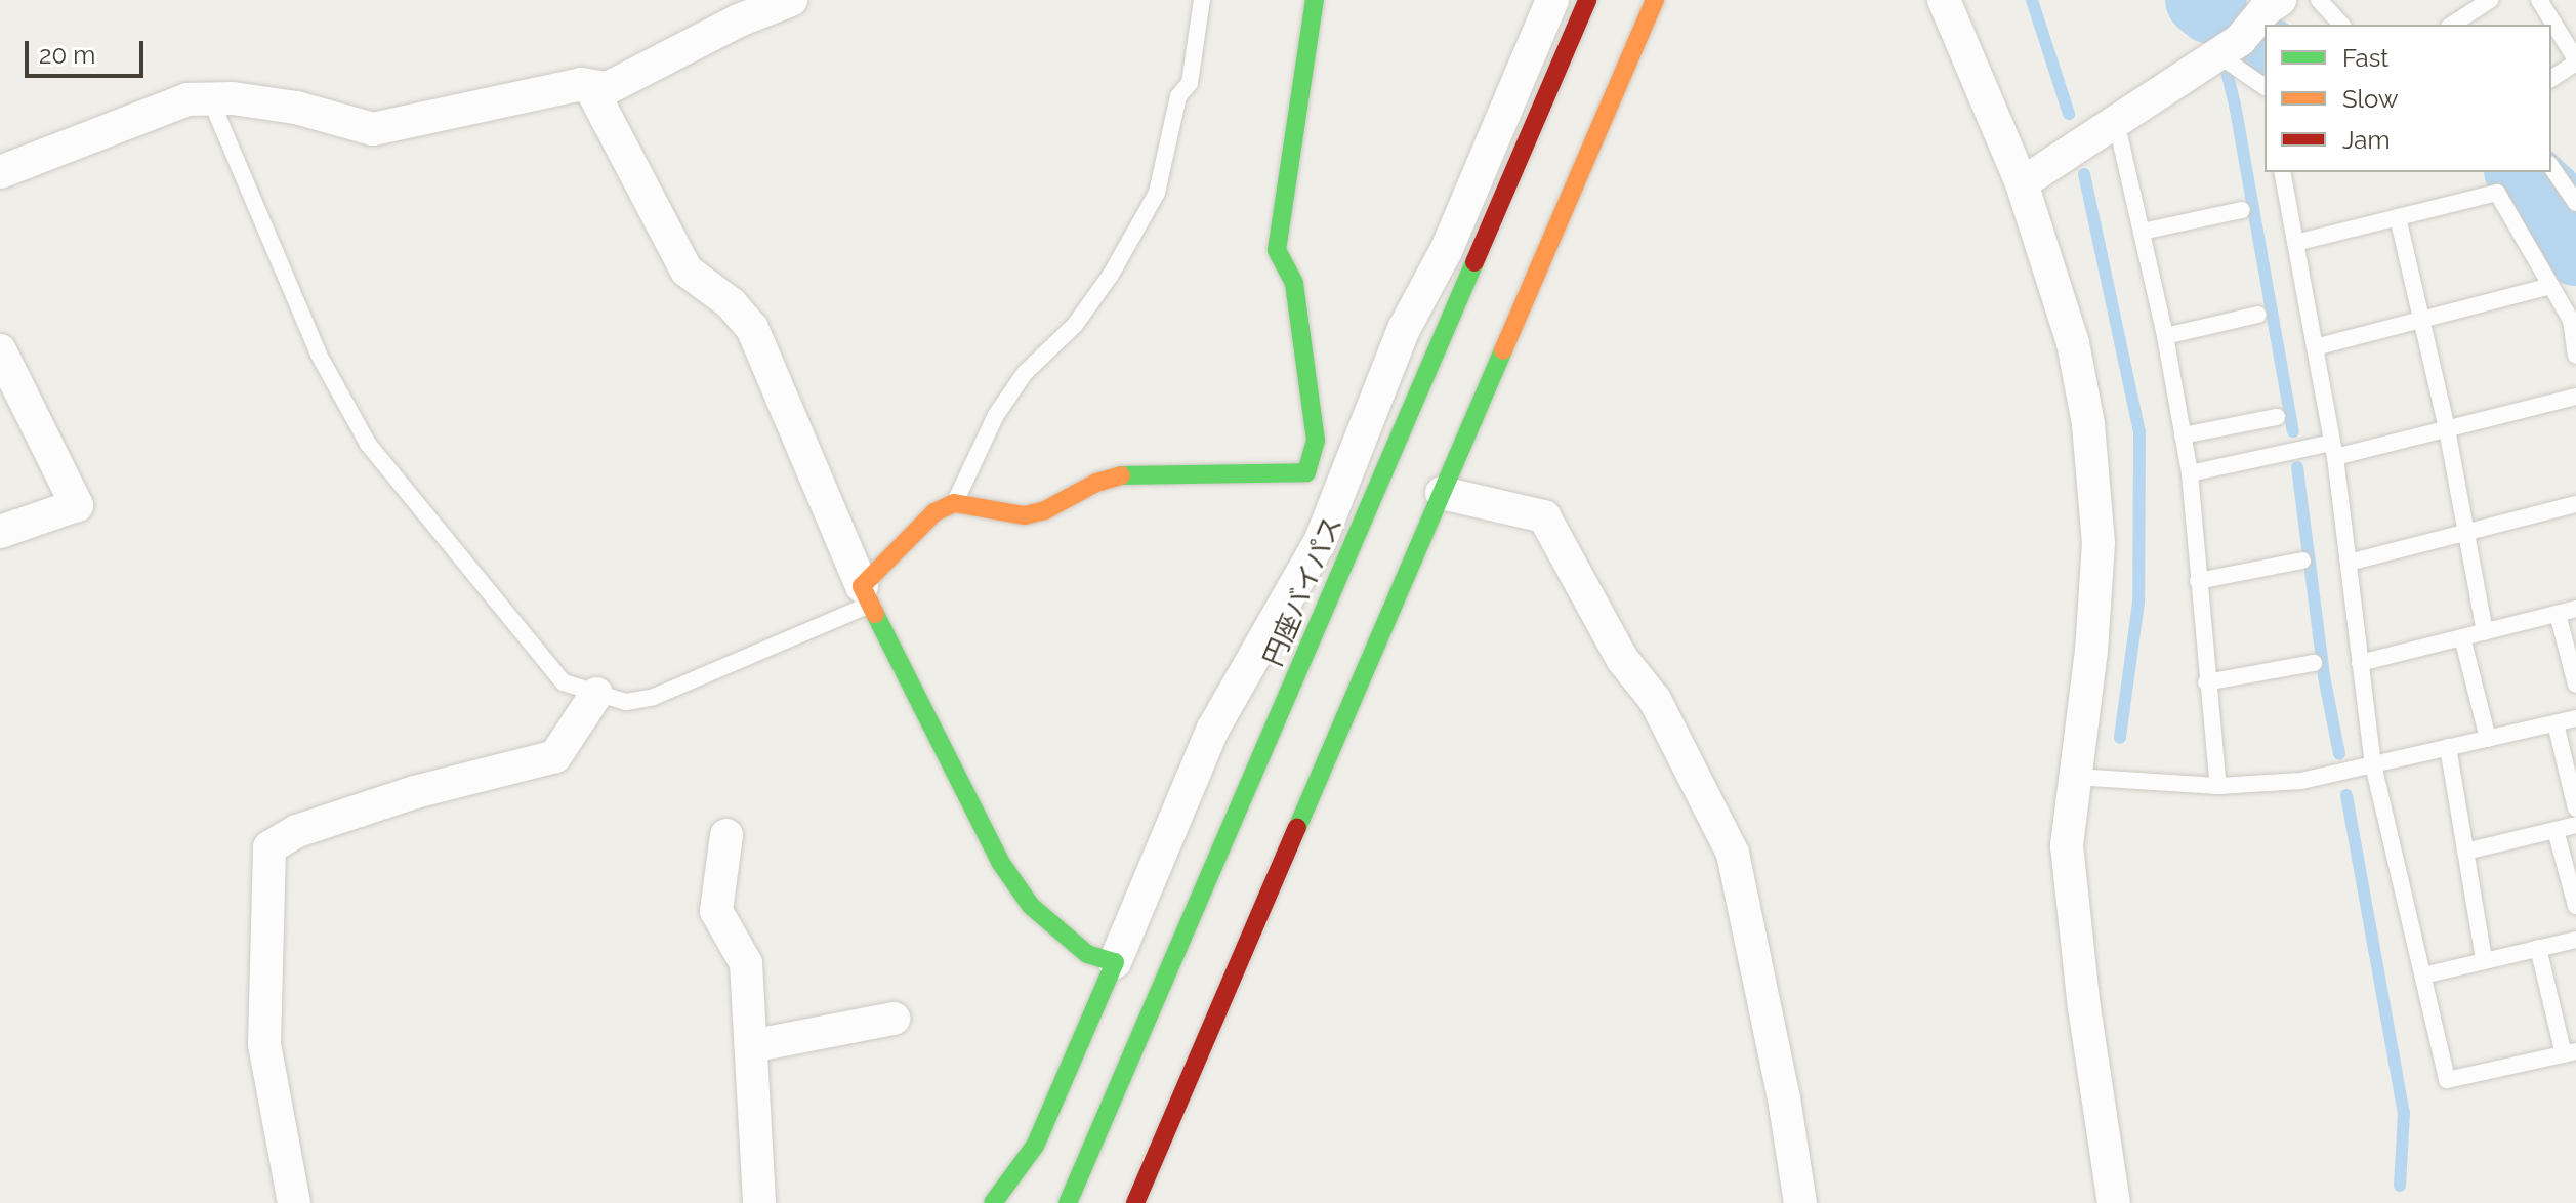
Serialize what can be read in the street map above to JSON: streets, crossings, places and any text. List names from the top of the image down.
{
  "streets": {
    "main road": ["円座バイパス"]
  },
  "legend": ["Fast", "Slow", "Jam"],
  "scale_bar": "20 m"
}
